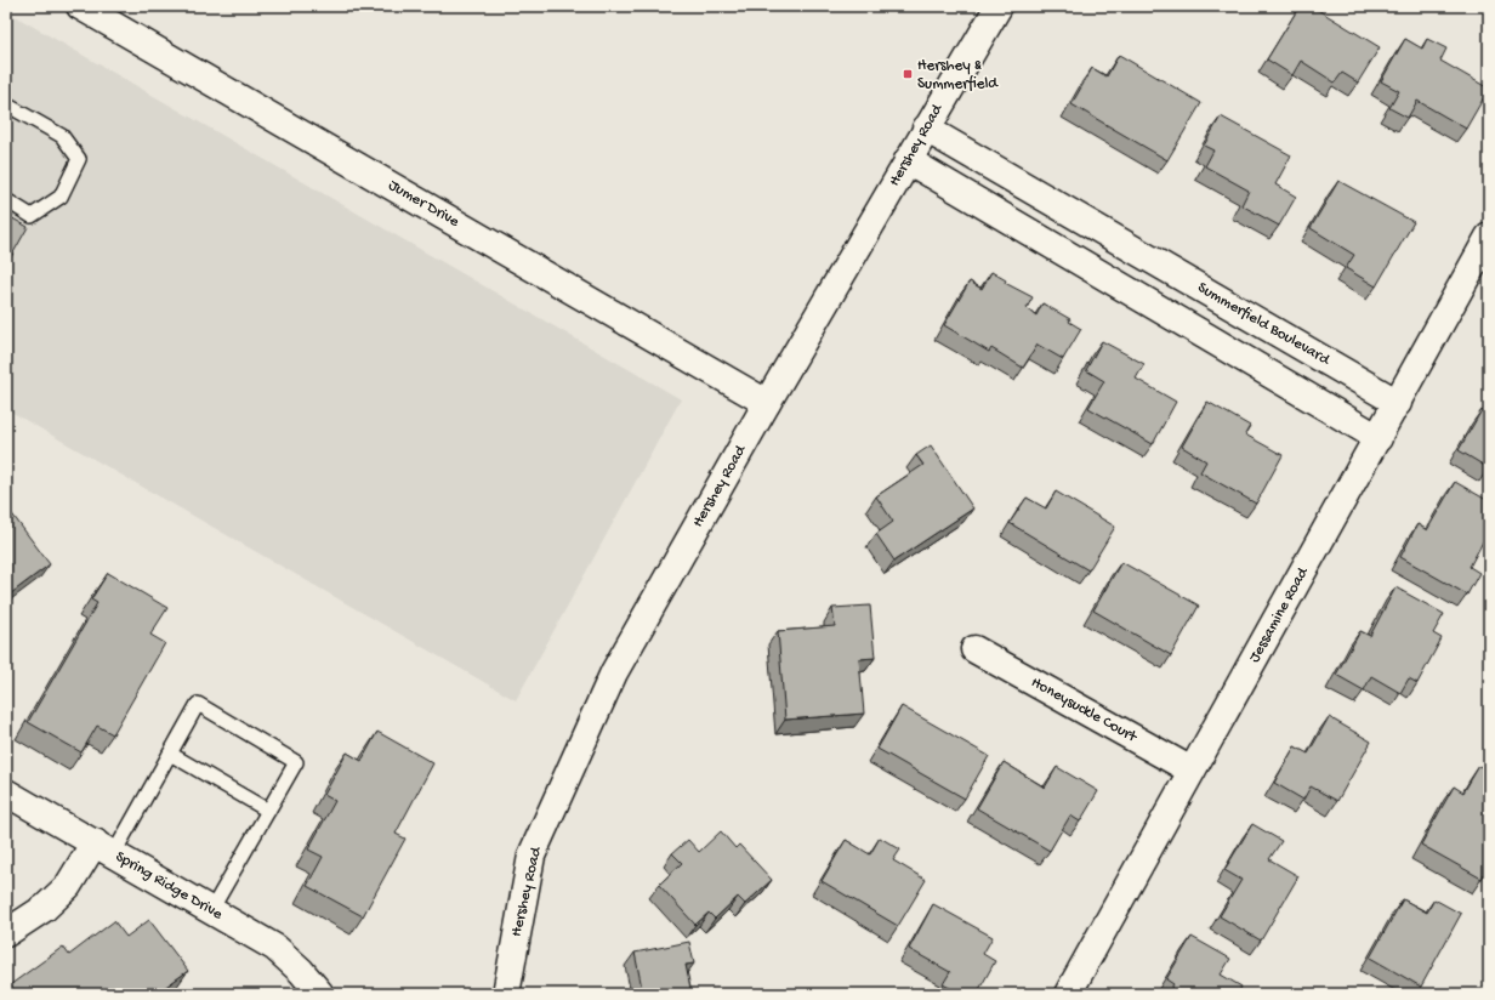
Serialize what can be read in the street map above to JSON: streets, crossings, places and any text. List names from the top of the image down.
{
  "streets": {
    "street": [
      "Hershey Road",
      "Jumer Drive",
      "Summerfield Boulevard",
      "Jessamine Road",
      "Honeysuckle Court",
      "Spring Ridge Drive"
    ]
  },
  "crossings": [
    ["Hershey Road", "Jumer Drive"],
    ["Hershey Road", "Summerfield Boulevard"],
    ["Summerfield Boulevard", "Jessamine Road"],
    ["Jessamine Road", "Honeysuckle Court"]
  ],
  "places": {
    "transit": ["Hershey & Summerfield"]
  }
}
